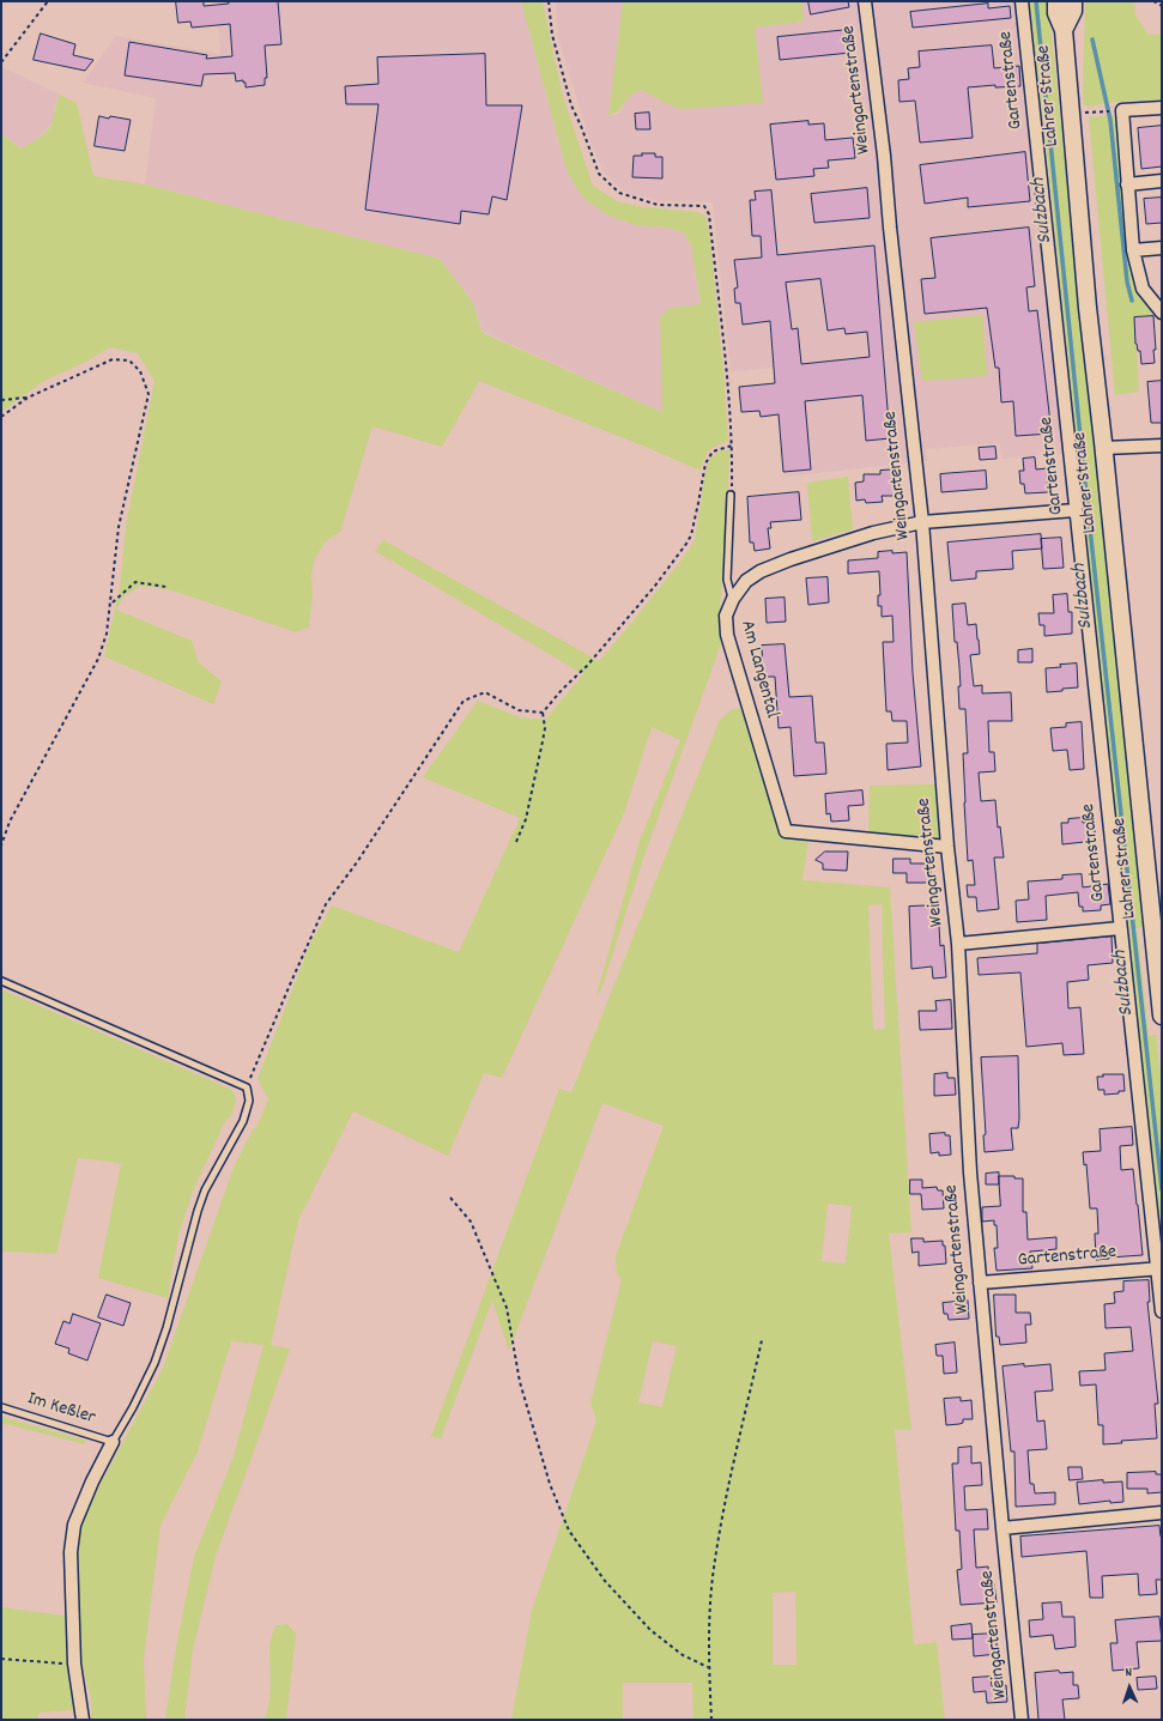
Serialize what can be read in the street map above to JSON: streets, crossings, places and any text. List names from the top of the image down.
{
  "streets": {
    "street": [
      "Gartenstraße",
      "Weingartenstraße",
      "Lahrer Straße",
      "Am Langental"
    ],
    "lane": ["Im Keßler"]
  },
  "crossings": [
    ["Gartenstraße", "Weingartenstraße"],
    ["Gartenstraße", "Am Langental"],
    ["Weingartenstraße", "Am Langental"]
  ],
  "water": ["Sulzbach"],
  "north": "top"
}
